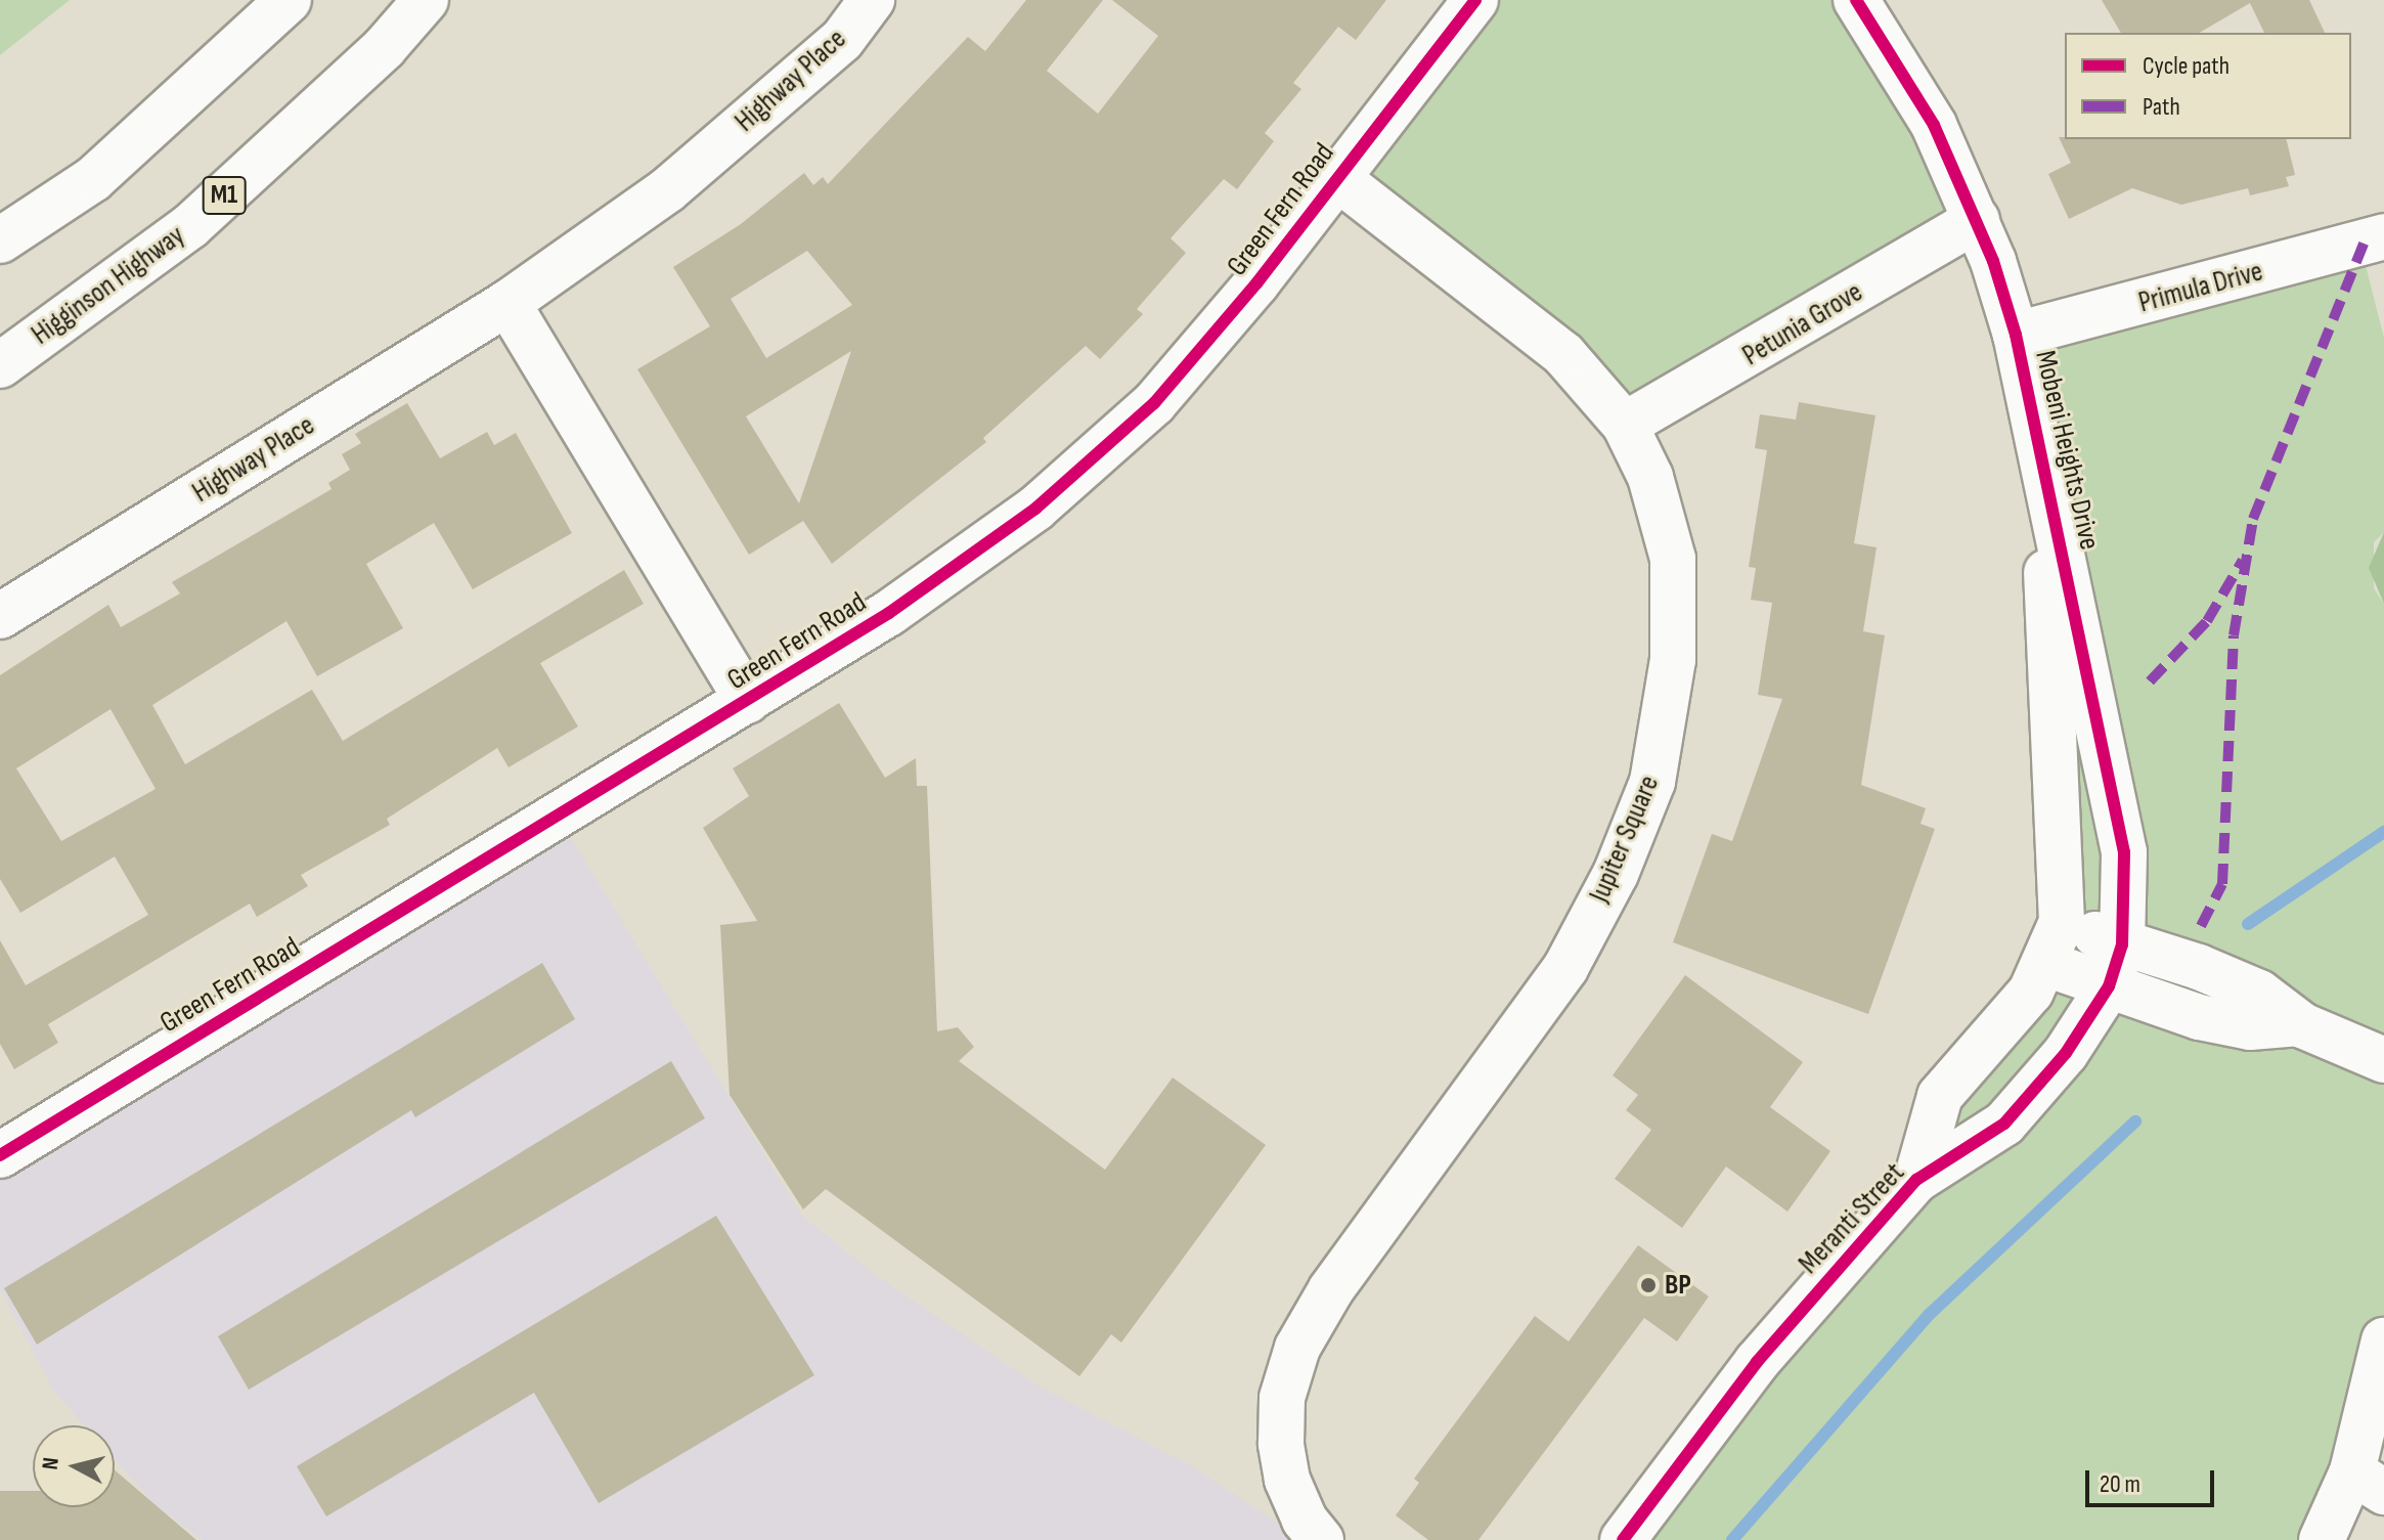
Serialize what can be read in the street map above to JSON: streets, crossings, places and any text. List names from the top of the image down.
{
  "streets": {
    "main road": [
      "Highway Place",
      "M1",
      "Green Fern Road",
      "Higginson Highway",
      "Primula Drive",
      "Petunia Grove",
      "Mobeni Heights Drive",
      "Jupiter Square",
      "Meranti Street"
    ]
  },
  "crossings": [
    ["Green Fern Road", "Jupiter Square"],
    ["Primula Drive", "Mobeni Heights Drive"],
    ["Petunia Grove", "Mobeni Heights Drive"],
    ["Petunia Grove", "Jupiter Square"],
    ["Mobeni Heights Drive", "Meranti Street"]
  ],
  "places": ["BP"],
  "legend": ["Cycle path", "Path"],
  "scale_bar": "20 m",
  "north": "left"
}
